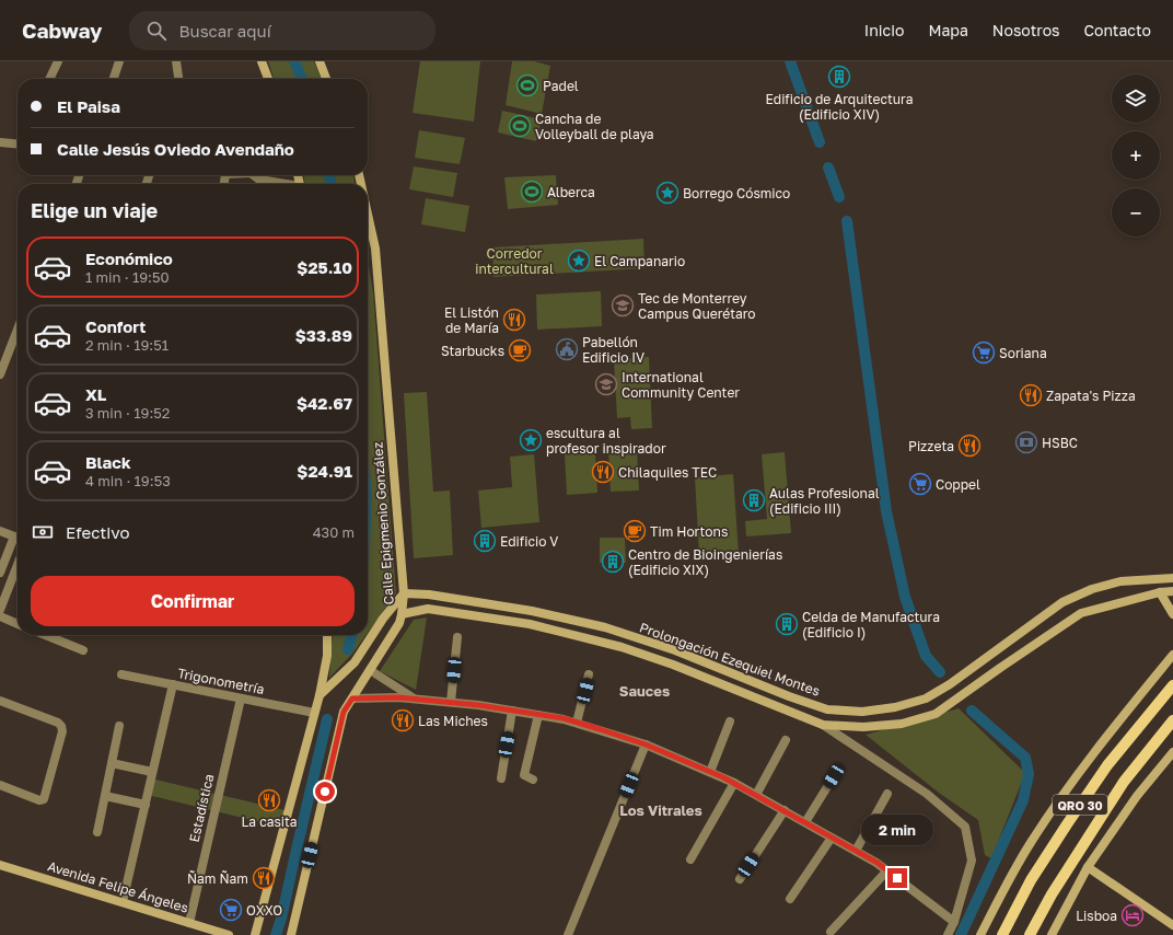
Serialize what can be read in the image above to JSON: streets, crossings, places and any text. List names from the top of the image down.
{
  "streets": {
    "main road": [
      "Calle Epigmenio González",
      "Prolongación Ezequiel Montes",
      "QRO 30",
      "Avenida Felipe Ángeles"
    ],
    "street": ["Trigonometría", "Estadística"]
  },
  "crossings": [
    ["Calle Epigmenio González", "Prolongación Ezequiel Montes"],
    ["Trigonometría", "Estadística"],
    ["Estadística", "Avenida Felipe Ángeles"]
  ],
  "districts": ["Sauces", "Los Vitrales"],
  "parks": ["Corredor intercultural"],
  "places": {
    "building": [
      "Edificio de Arquitectura (Edificio XIV)",
      "Aulas Profesional (Edificio III)",
      "Edificio V",
      "Centro de Bioingenierías (Edificio XIX)",
      "Celda de Manufactura (Edificio I)"
    ],
    "sports": ["Padel", "Cancha de Volleyball de playa", "Alberca"],
    "place": ["Borrego Cósmico", "El Campanario", "escultura al profesor inspirador"],
    "school or university": ["Tec de Monterrey Campus Querétaro", "International Community Center"],
    "restaurant": [
      "El Listón de María",
      "Zapata's Pizza",
      "Pizzeta",
      "Chilaquiles TEC",
      "Las Miches",
      "La casita",
      "Ñam Ñam"
    ],
    "public building": ["Pabellón Edificio IV"],
    "cafe": ["Starbucks", "Tim Hortons"],
    "supermarket": ["Soriana", "Coppel", "OXXO"],
    "bank": ["HSBC"],
    "hotel": ["Lisboa"]
  },
  "page": {
    "header": "Cabway",
    "search": "Buscar aquí",
    "nav": [
      "Inicio",
      "Mapa",
      "Nosotros",
      "Contacto"
    ],
    "map_buttons": ["+", "−"],
    "banner": ["El Paisa", "Calle Jesús Oviedo Avendaño"],
    "heading": "Elige un viaje",
    "list": [
      {
        "name": "Económico",
        "note": "1 min · 19:50",
        "value": "$25.10"
      },
      {
        "name": "Confort",
        "note": "2 min · 19:51",
        "value": "$33.89"
      },
      {
        "name": "XL",
        "note": "3 min · 19:52",
        "value": "$42.67"
      },
      {
        "name": "Black",
        "note": "4 min · 19:53",
        "value": "$24.91"
      }
    ],
    "pay": ["Efectivo", "430 m"],
    "buttons": "Confirmar",
    "bubble": "2 min"
  }
}
